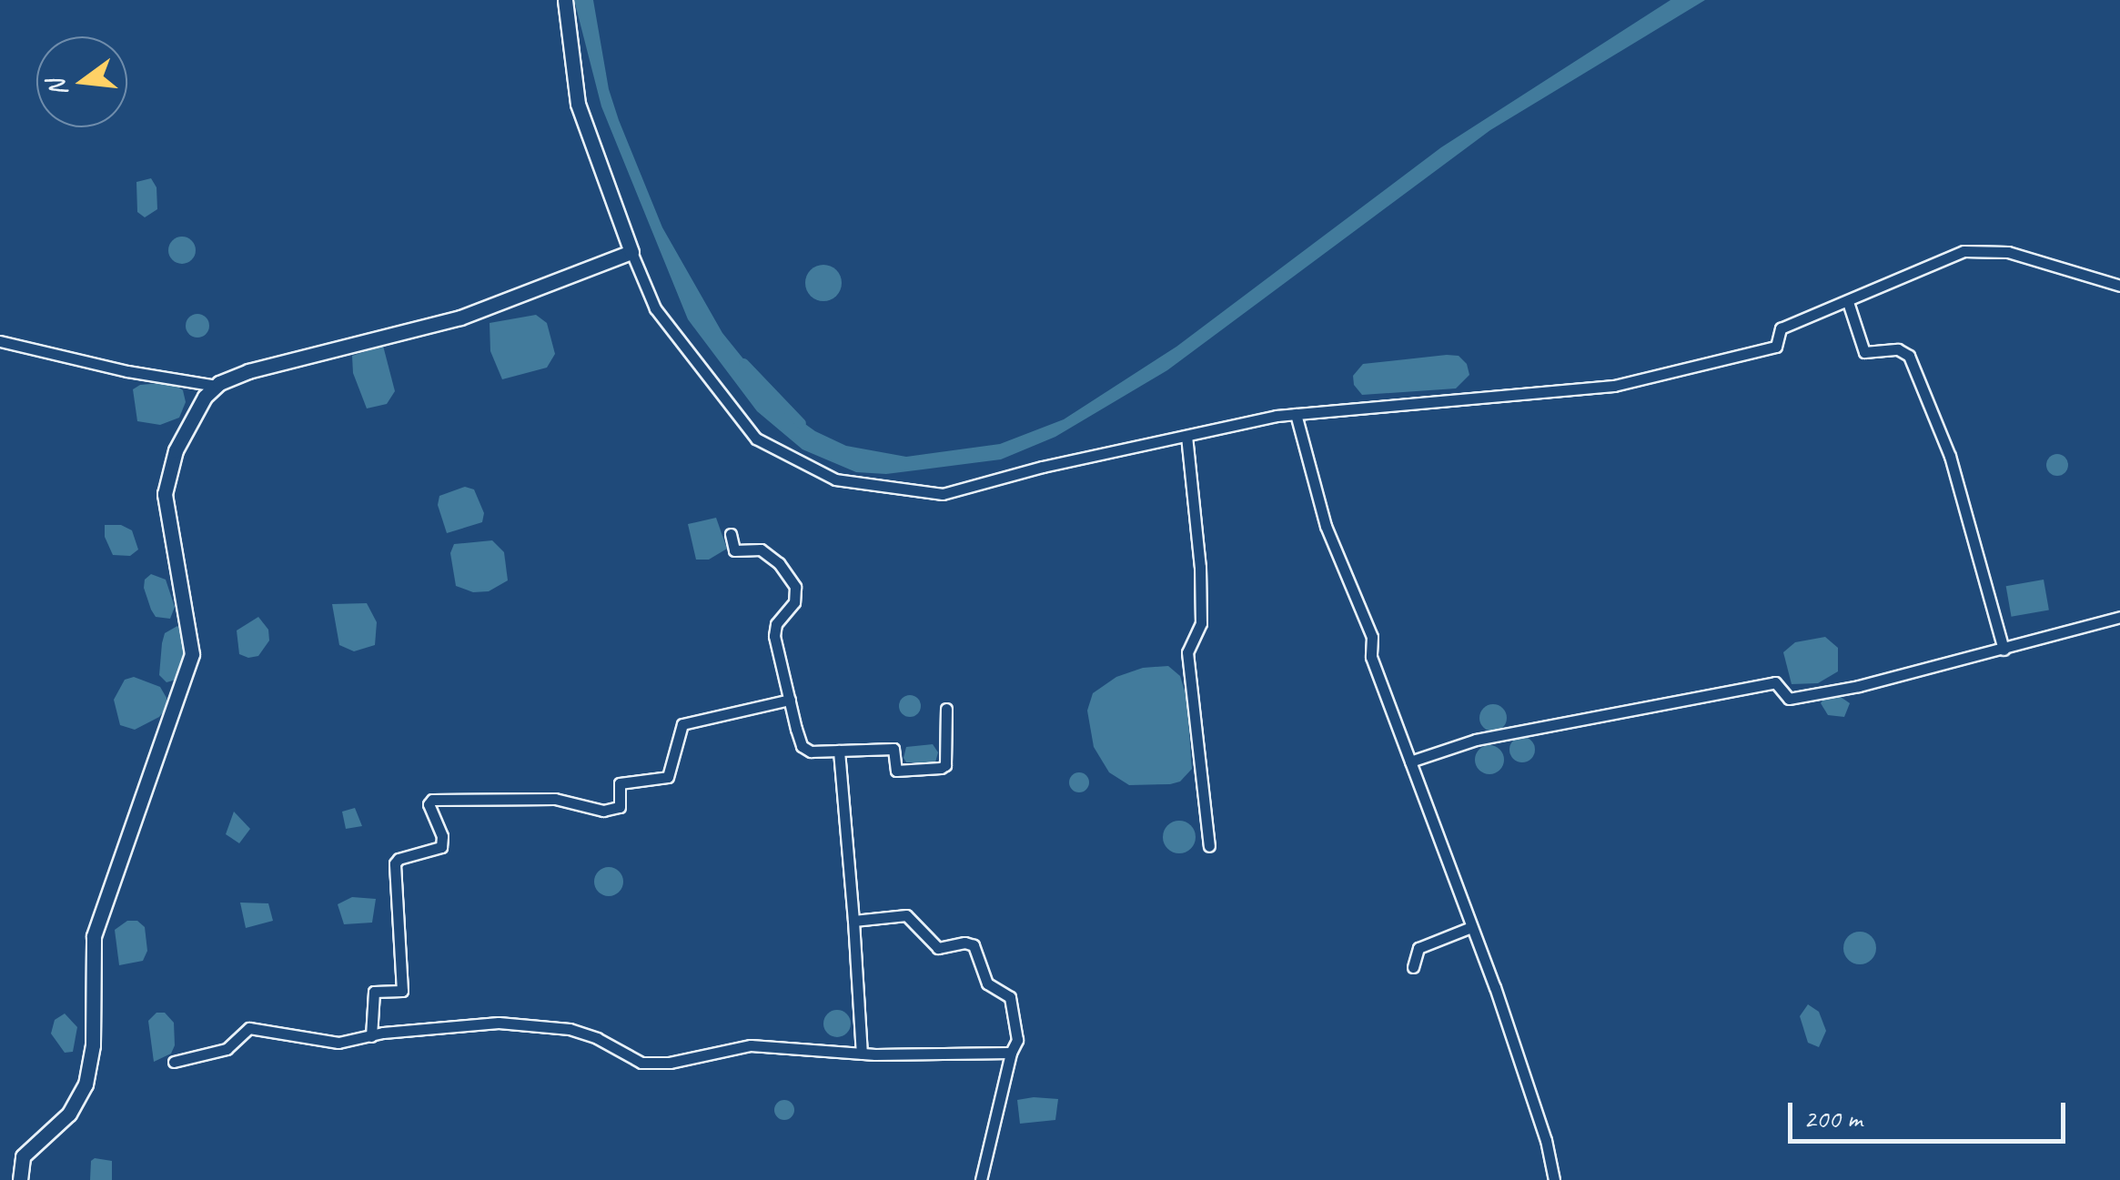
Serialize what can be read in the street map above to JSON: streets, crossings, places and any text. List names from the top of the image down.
{
  "scale_bar": "200 m",
  "north": "left"
}
